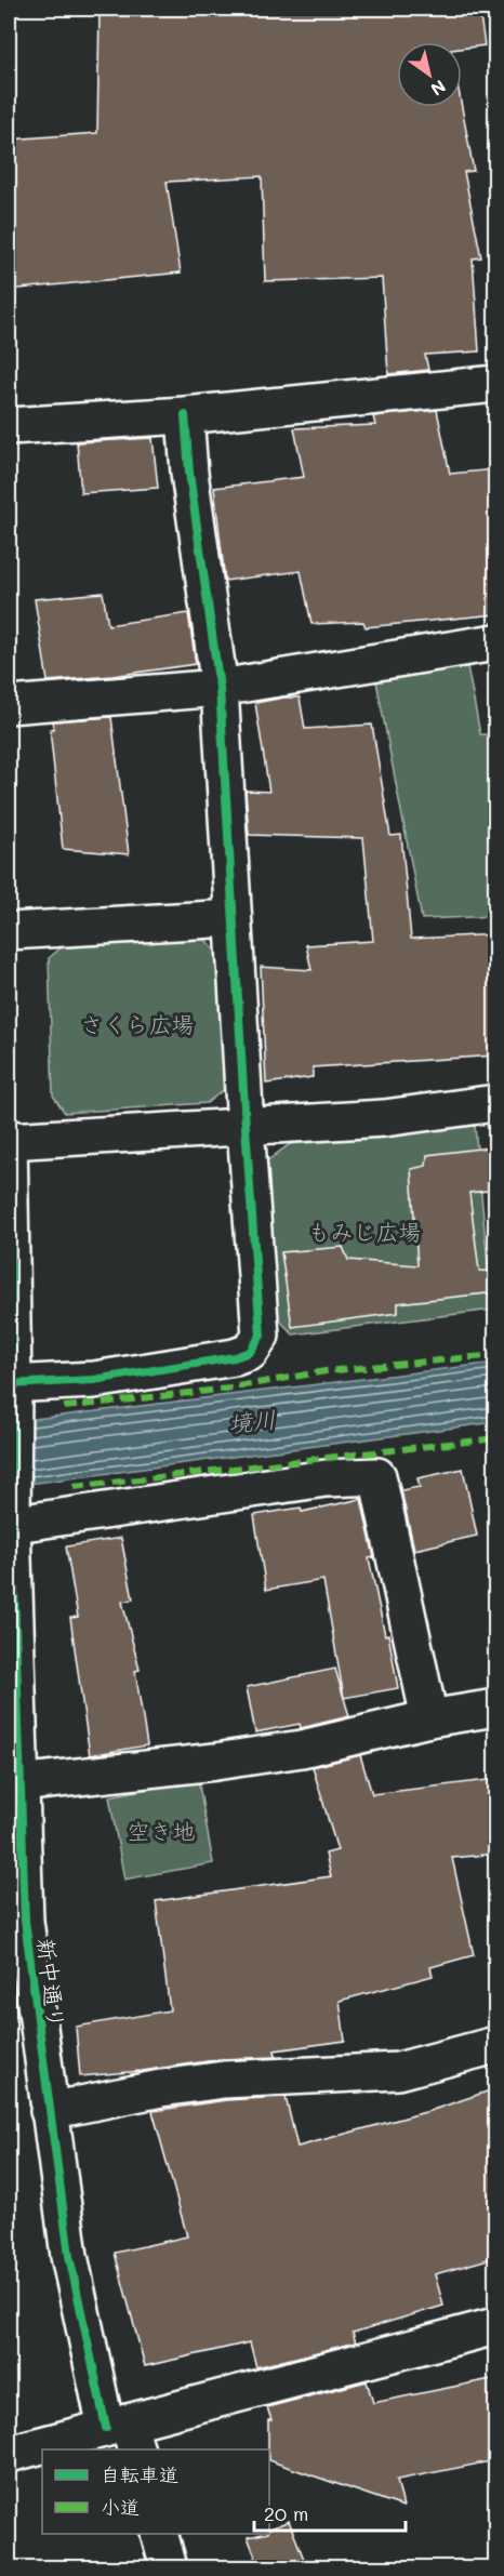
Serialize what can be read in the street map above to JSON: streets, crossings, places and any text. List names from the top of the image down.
{
  "streets": {
    "street": ["新中通り"]
  },
  "water": ["境川"],
  "parks": ["さくら広場", "もみじ広場", "空き地"],
  "legend": ["自転車道", "小道"],
  "scale_bar": "20 m",
  "north": "bottom right"
}
